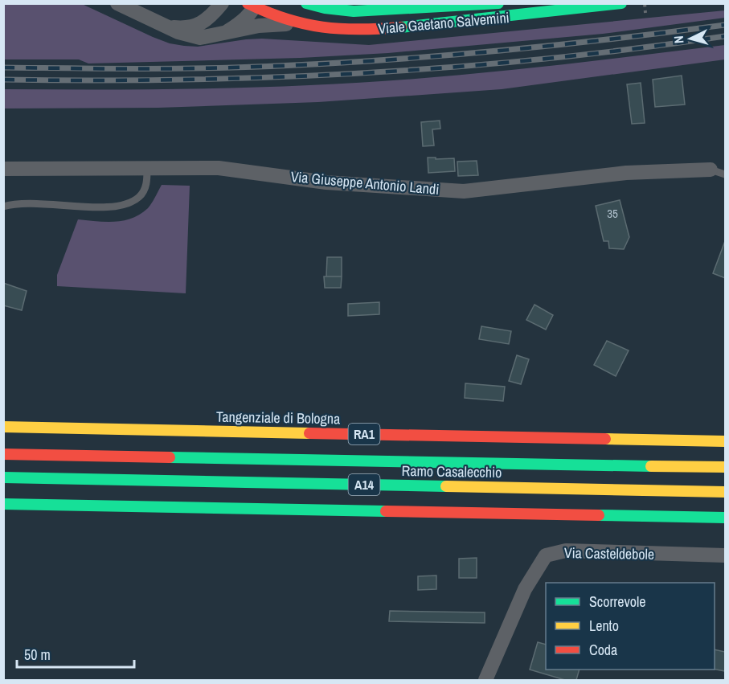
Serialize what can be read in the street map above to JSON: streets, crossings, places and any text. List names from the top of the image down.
{
  "streets": {
    "main road": [
      "Viale Gaetano Salvemini",
      "Tangenziale di Bologna",
      "RA1",
      "Ramo Casalecchio",
      "A14"
    ],
    "street": ["Via Giuseppe Antonio Landi", "Via Casteldebole"]
  },
  "house_numbers": ["35"],
  "legend": ["Scorrevole", "Lento", "Coda"],
  "scale_bar": "50 m",
  "north": "left"
}
